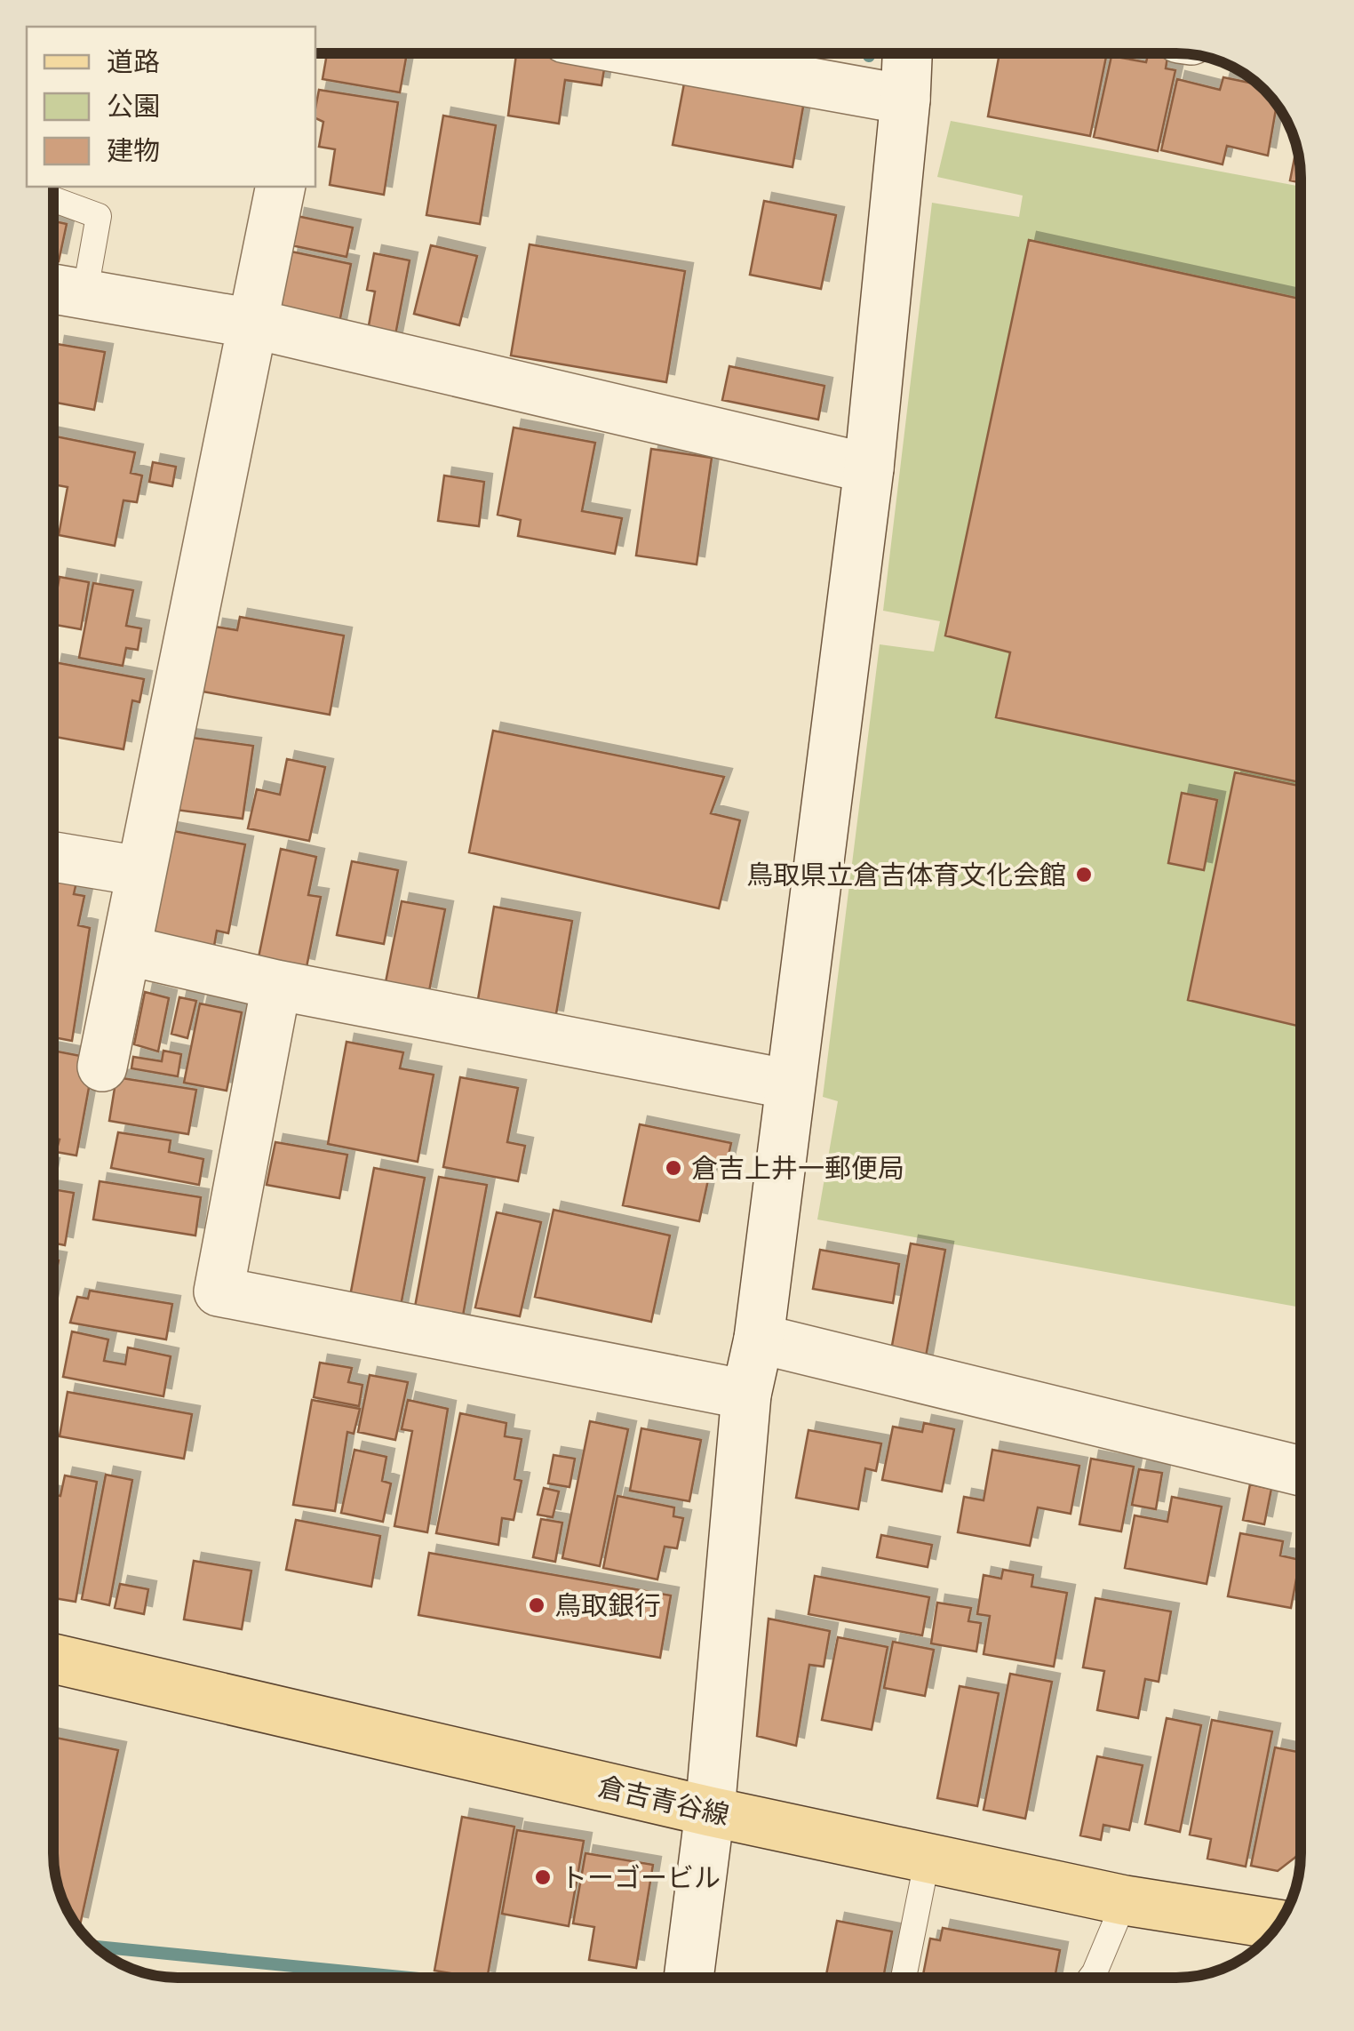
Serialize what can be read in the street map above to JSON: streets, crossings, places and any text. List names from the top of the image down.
{
  "streets": {
    "main road": ["倉吉青谷線"]
  },
  "places": [
    "鳥取県立倉吉体育文化会館",
    "倉吉上井一郵便局",
    "鳥取銀行",
    "トーゴービル"
  ],
  "legend": ["道路", "公園", "建物"]
}
